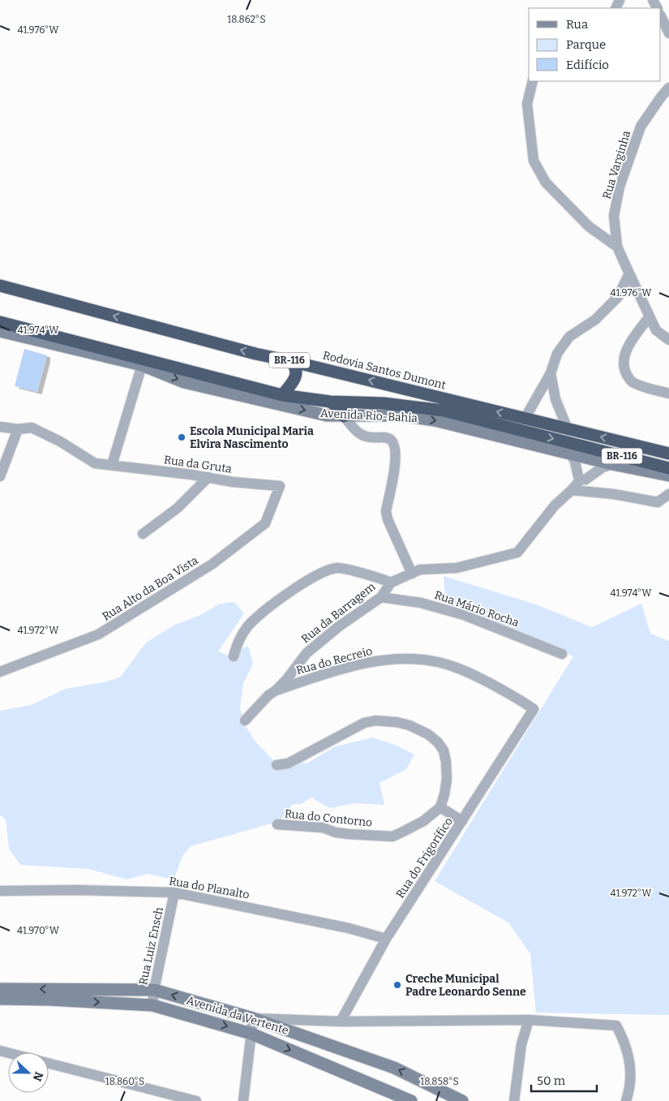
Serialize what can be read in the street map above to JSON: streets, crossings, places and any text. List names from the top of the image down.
{
  "streets": {
    "highway": ["BR-116", "Rodovia Santos Dumont"],
    "street": [
      "Rua Varginha",
      "Avenida Rio-Bahia",
      "Rua da Gruta",
      "Rua Alto da Boa Vista",
      "Rua Mário Rocha",
      "Rua da Barragem",
      "Rua do Recreio",
      "Rua do Contorno",
      "Rua do Frigorífico",
      "Rua do Planalto",
      "Rua Luiz Ensch",
      "Avenida da Vertente"
    ]
  },
  "crossings": [
    ["BR-116", "Avenida Rio-Bahia"],
    ["Avenida Rio-Bahia", "Rua da Barragem"],
    ["Rua da Gruta", "Rua Alto da Boa Vista"],
    ["Rua Mário Rocha", "Rua da Barragem"],
    ["Rua da Barragem", "Rua do Recreio"],
    ["Rua do Recreio", "Rua do Frigorífico"],
    ["Rua do Frigorífico", "Rua do Planalto"],
    ["Rua do Planalto", "Rua Luiz Ensch"],
    ["Rua Luiz Ensch", "Avenida da Vertente"]
  ],
  "one_way": ["Avenida Rio-Bahia"],
  "places": ["Escola Municipal Maria Elvira Nascimento", "Creche Municipal Padre Leonardo Senne"],
  "legend": ["Rua", "Parque", "Edifício"],
  "scale_bar": "50 m",
  "north": "right",
  "coordinates": [
    "18.862°S",
    "41.976°W",
    "41.974°W",
    "41.972°W",
    "41.970°W",
    "18.860°S",
    "18.858°S"
  ]
}
